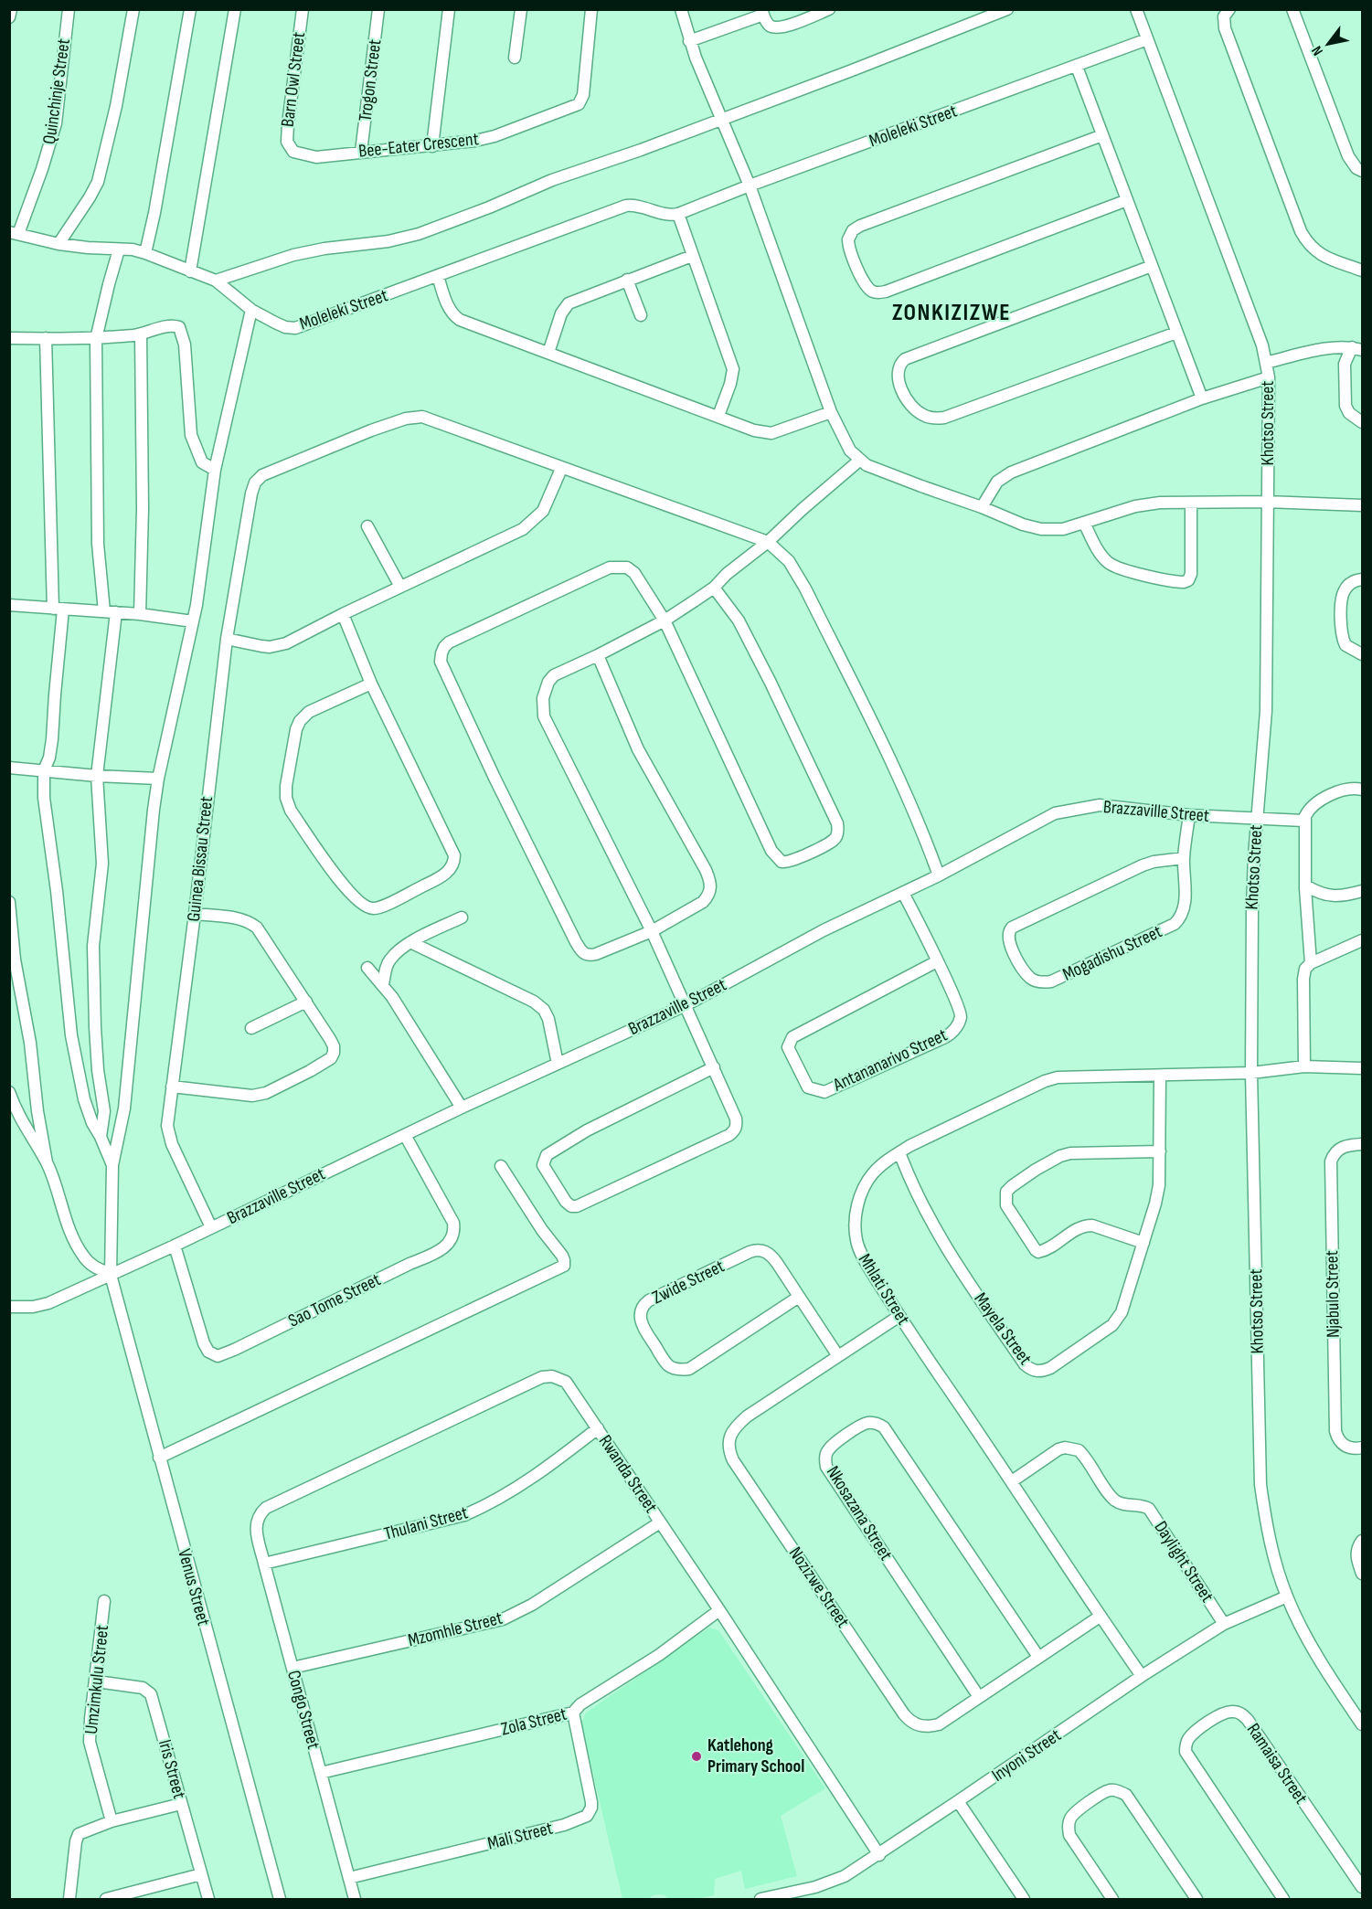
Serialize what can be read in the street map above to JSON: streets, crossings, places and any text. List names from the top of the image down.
{
  "streets": {
    "street": [
      "Barn Owl Street",
      "Trogon Street",
      "Quinchinje Street",
      "Moleleki Street",
      "Bee-Eater Crescent",
      "Khotso Street",
      "Brazzaville Street",
      "Guinea Bissau Street",
      "Mogadishu Street",
      "Antananarivo Street",
      "Zwide Street",
      "Mhlati Street",
      "Njabulo Street",
      "Sao Tome Street",
      "Mayela Street",
      "Rwanda Street",
      "Nkosazana Street",
      "Thulani Street",
      "Daylight Street",
      "Venus Street",
      "Nozizwe Street",
      "Mzomhle Street",
      "Umzimkulu Street",
      "Congo Street",
      "Zola Street",
      "Inyoni Street",
      "Ramaisa Street",
      "Iris Street",
      "Mali Street"
    ]
  },
  "crossings": [
    ["Barn Owl Street", "Bee-Eater Crescent"],
    ["Trogon Street", "Bee-Eater Crescent"],
    ["Quinchinje Street", "Moleleki Street"],
    ["Moleleki Street", "Khotso Street"],
    ["Khotso Street", "Brazzaville Street"],
    ["Khotso Street", "Mhlati Street"],
    ["Khotso Street", "Inyoni Street"],
    ["Brazzaville Street", "Guinea Bissau Street"],
    ["Brazzaville Street", "Mogadishu Street"],
    ["Brazzaville Street", "Antananarivo Street"],
    ["Brazzaville Street", "Sao Tome Street"],
    ["Brazzaville Street", "Venus Street"],
    ["Zwide Street", "Nozizwe Street"],
    ["Mhlati Street", "Mayela Street"],
    ["Mhlati Street", "Daylight Street"],
    ["Mhlati Street", "Nozizwe Street"],
    ["Mhlati Street", "Inyoni Street"],
    ["Rwanda Street", "Thulani Street"],
    ["Rwanda Street", "Mzomhle Street"],
    ["Rwanda Street", "Congo Street"],
    ["Rwanda Street", "Zola Street"],
    ["Rwanda Street", "Inyoni Street"],
    ["Nkosazana Street", "Nozizwe Street"],
    ["Thulani Street", "Congo Street"],
    ["Daylight Street", "Inyoni Street"],
    ["Mzomhle Street", "Congo Street"],
    ["Umzimkulu Street", "Iris Street"],
    ["Congo Street", "Zola Street"],
    ["Congo Street", "Mali Street"],
    ["Zola Street", "Mali Street"]
  ],
  "districts": ["ZONKIZIZWE"],
  "places": ["Katlehong Primary School"],
  "north": "bottom left"
}
